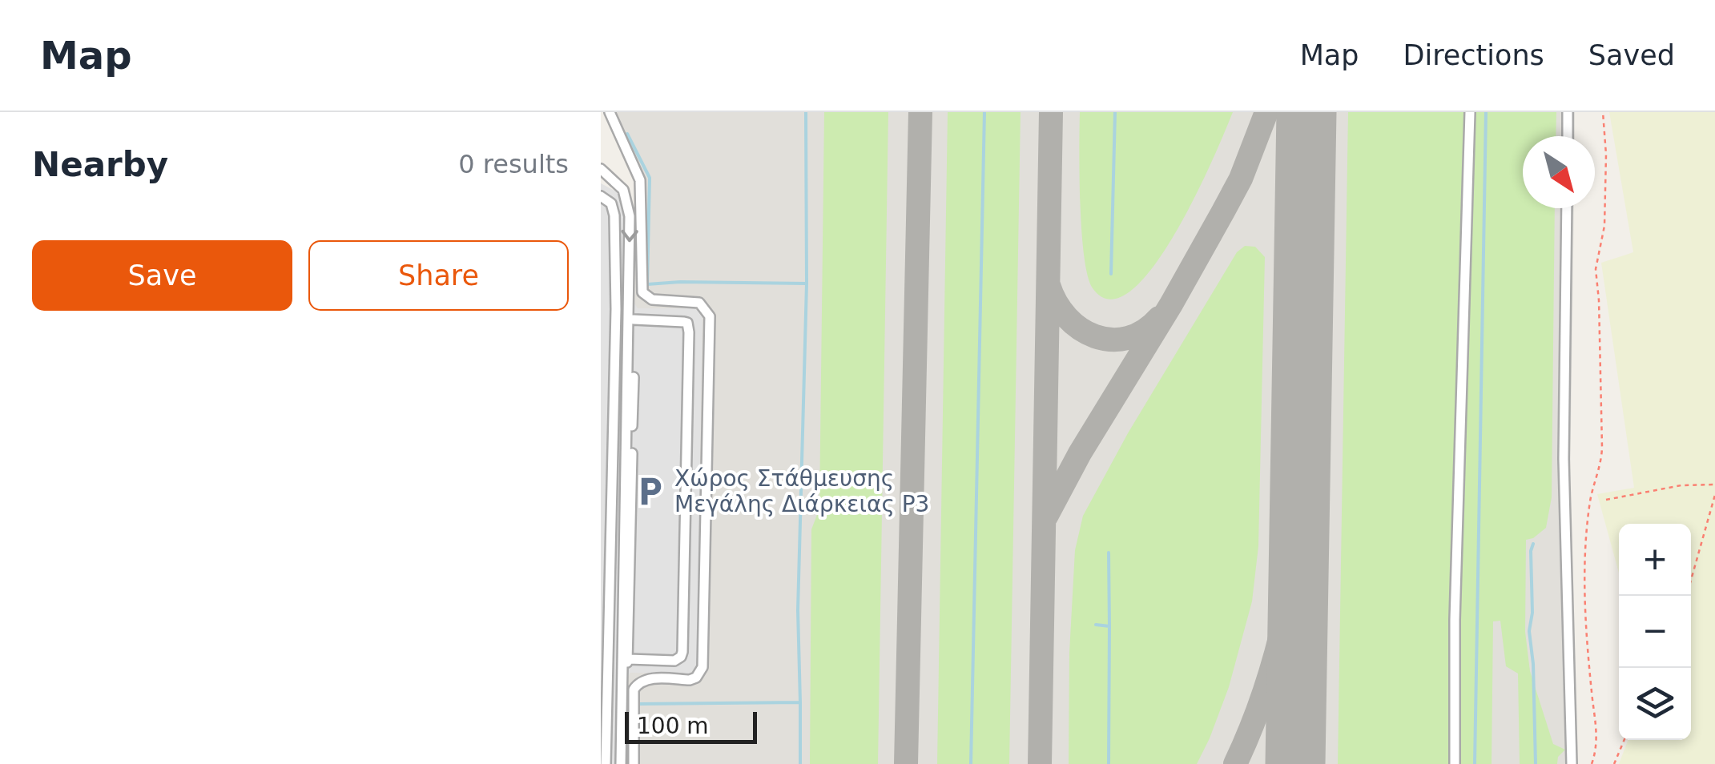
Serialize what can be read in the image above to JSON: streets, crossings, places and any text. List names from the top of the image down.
{
  "places": {
    "parking": ["Χώρος Στάθμευσης Μεγάλης Διάρκειας P3"]
  },
  "scale_bar": "100 m",
  "north": "bottom right",
  "page": {
    "header": "Map",
    "nav": ["Map", "Directions", "Saved"],
    "heading": ["Nearby", "0 results"],
    "buttons": ["Save", "Share"],
    "map_buttons": ["+", "−"],
    "scale": "100 m"
  }
}
